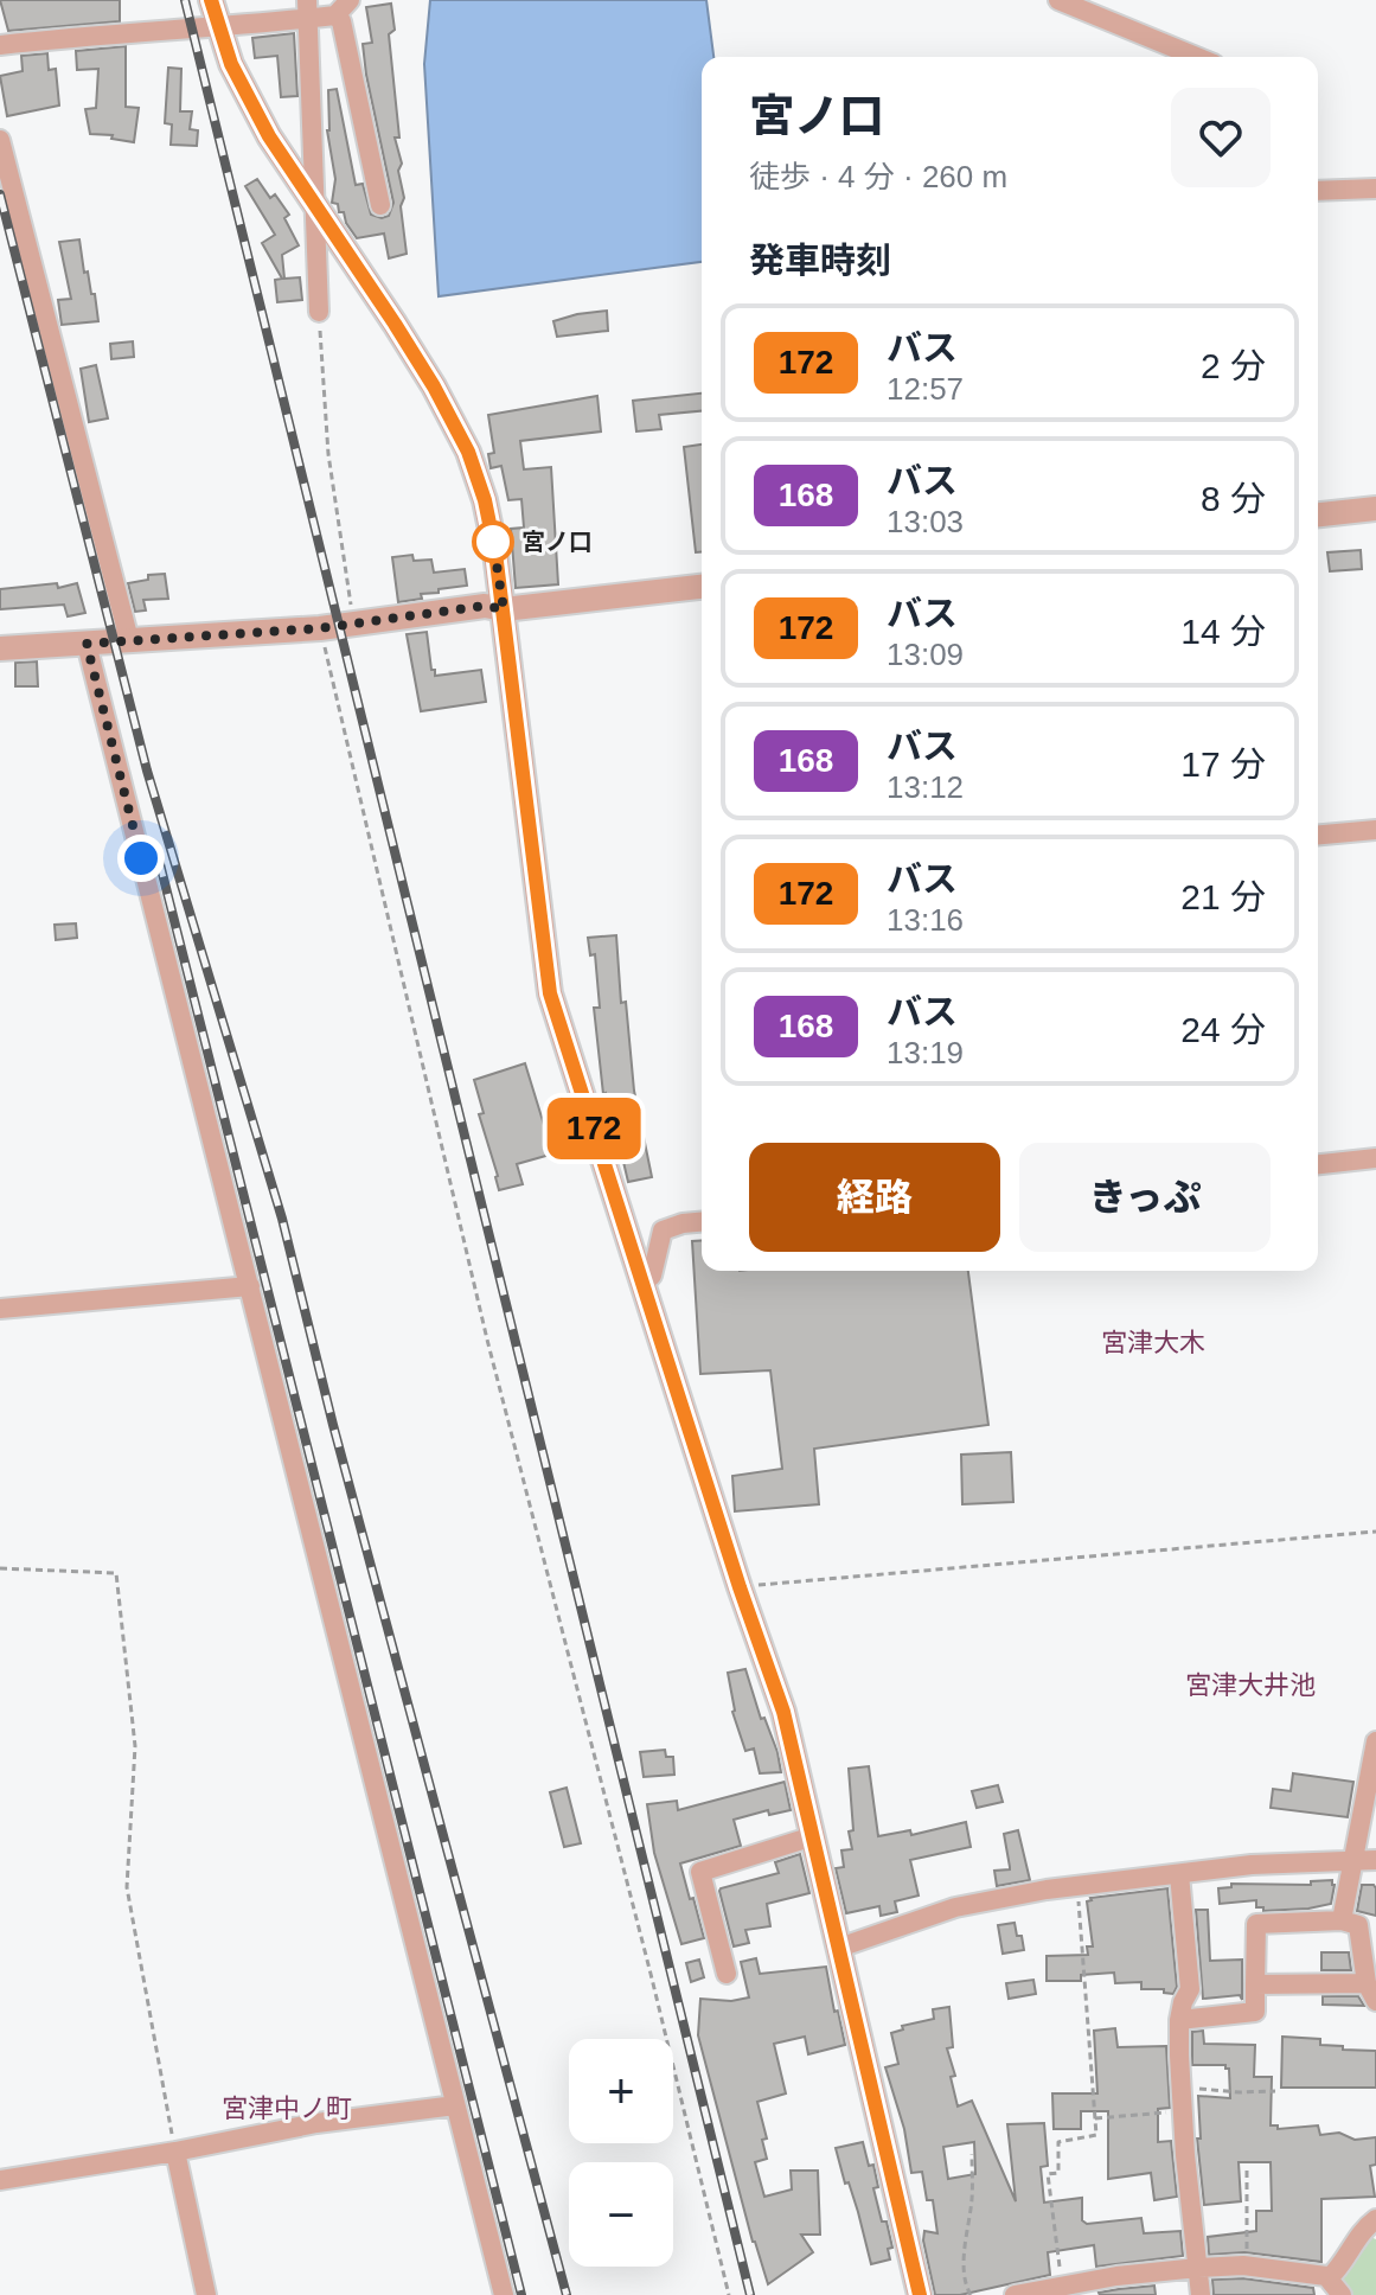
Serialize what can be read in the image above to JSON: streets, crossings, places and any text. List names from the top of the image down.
{
  "districts": ["宮津大木", "宮津大井池", "宮津中ノ町"],
  "places": ["宮ノ口"],
  "lines": ["bus line 172"],
  "page": {
    "on_map": "172",
    "heading": [
      ["宮ノ口", "徒歩 · 4 分 · 260 m"],
      "発車時刻"
    ],
    "list": [
      {
        "mark": "172",
        "name": "バス",
        "note": "12:57",
        "value": "2 分"
      },
      {
        "mark": "168",
        "name": "バス",
        "note": "13:03",
        "value": "8 分"
      },
      {
        "mark": "172",
        "name": "バス",
        "note": "13:09",
        "value": "14 分"
      },
      {
        "mark": "168",
        "name": "バス",
        "note": "13:12",
        "value": "17 分"
      },
      {
        "mark": "172",
        "name": "バス",
        "note": "13:16",
        "value": "21 分"
      },
      {
        "mark": "168",
        "name": "バス",
        "note": "13:19",
        "value": "24 分"
      }
    ],
    "buttons": ["経路", "きっぷ"],
    "map_buttons": ["+", "−"]
  }
}
